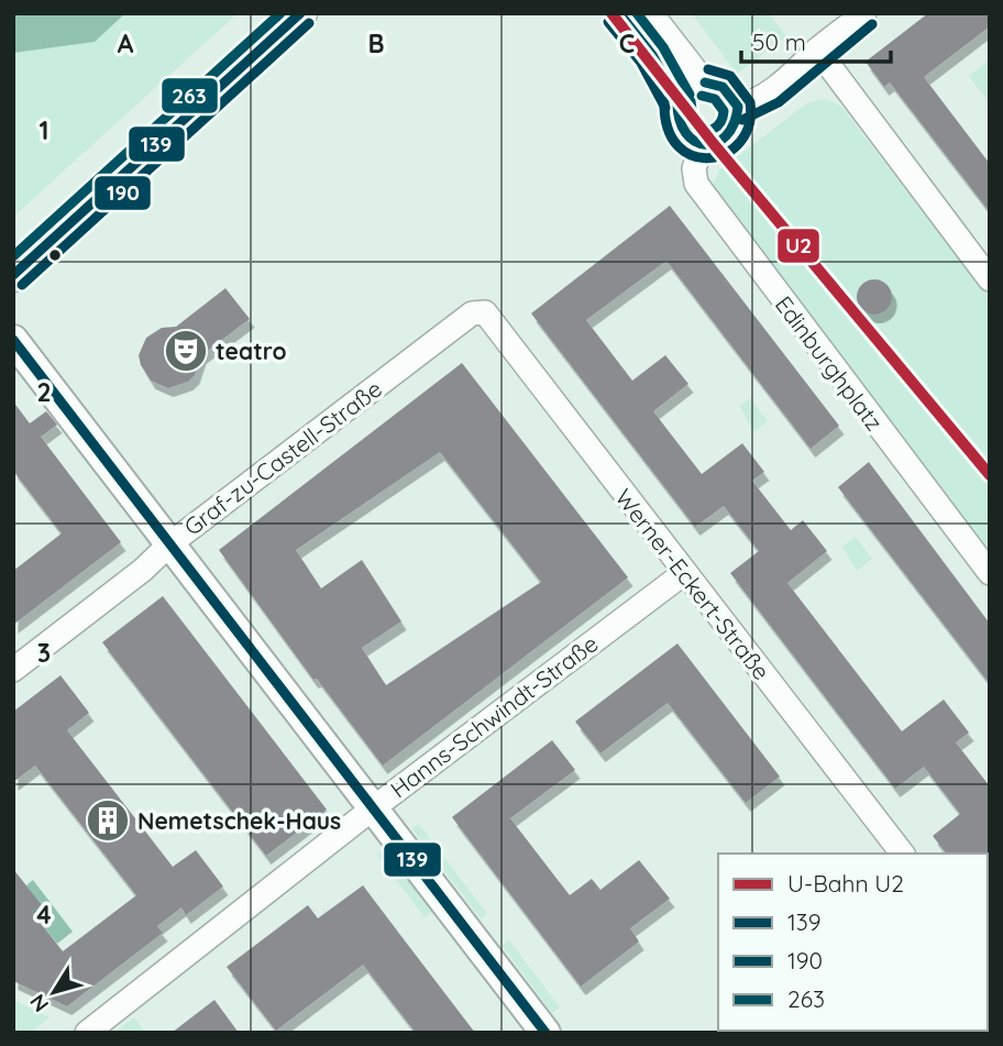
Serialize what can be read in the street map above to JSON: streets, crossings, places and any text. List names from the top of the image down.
{
  "streets": {
    "street": [
      "Edinburghplatz",
      "Graf-zu-Castell-Straße",
      "Werner-Eckert-Straße",
      "Hanns-Schwindt-Straße"
    ]
  },
  "crossings": [
    ["Graf-zu-Castell-Straße", "Werner-Eckert-Straße"],
    ["Werner-Eckert-Straße", "Hanns-Schwindt-Straße"]
  ],
  "places": {
    "theatre": ["teatro"],
    "building": ["Nemetschek-Haus"]
  },
  "lines": [
    "metro line U2",
    "transit line 139",
    "transit line 263",
    "transit line 190"
  ],
  "legend": [
    "U-Bahn U2",
    "139",
    "190",
    "263"
  ],
  "scale_bar": "50 m",
  "north": "bottom left",
  "grid": {
    "columns": ["A", "B", "C"],
    "rows": [
      "1",
      "2",
      "3",
      "4"
    ]
  }
}
